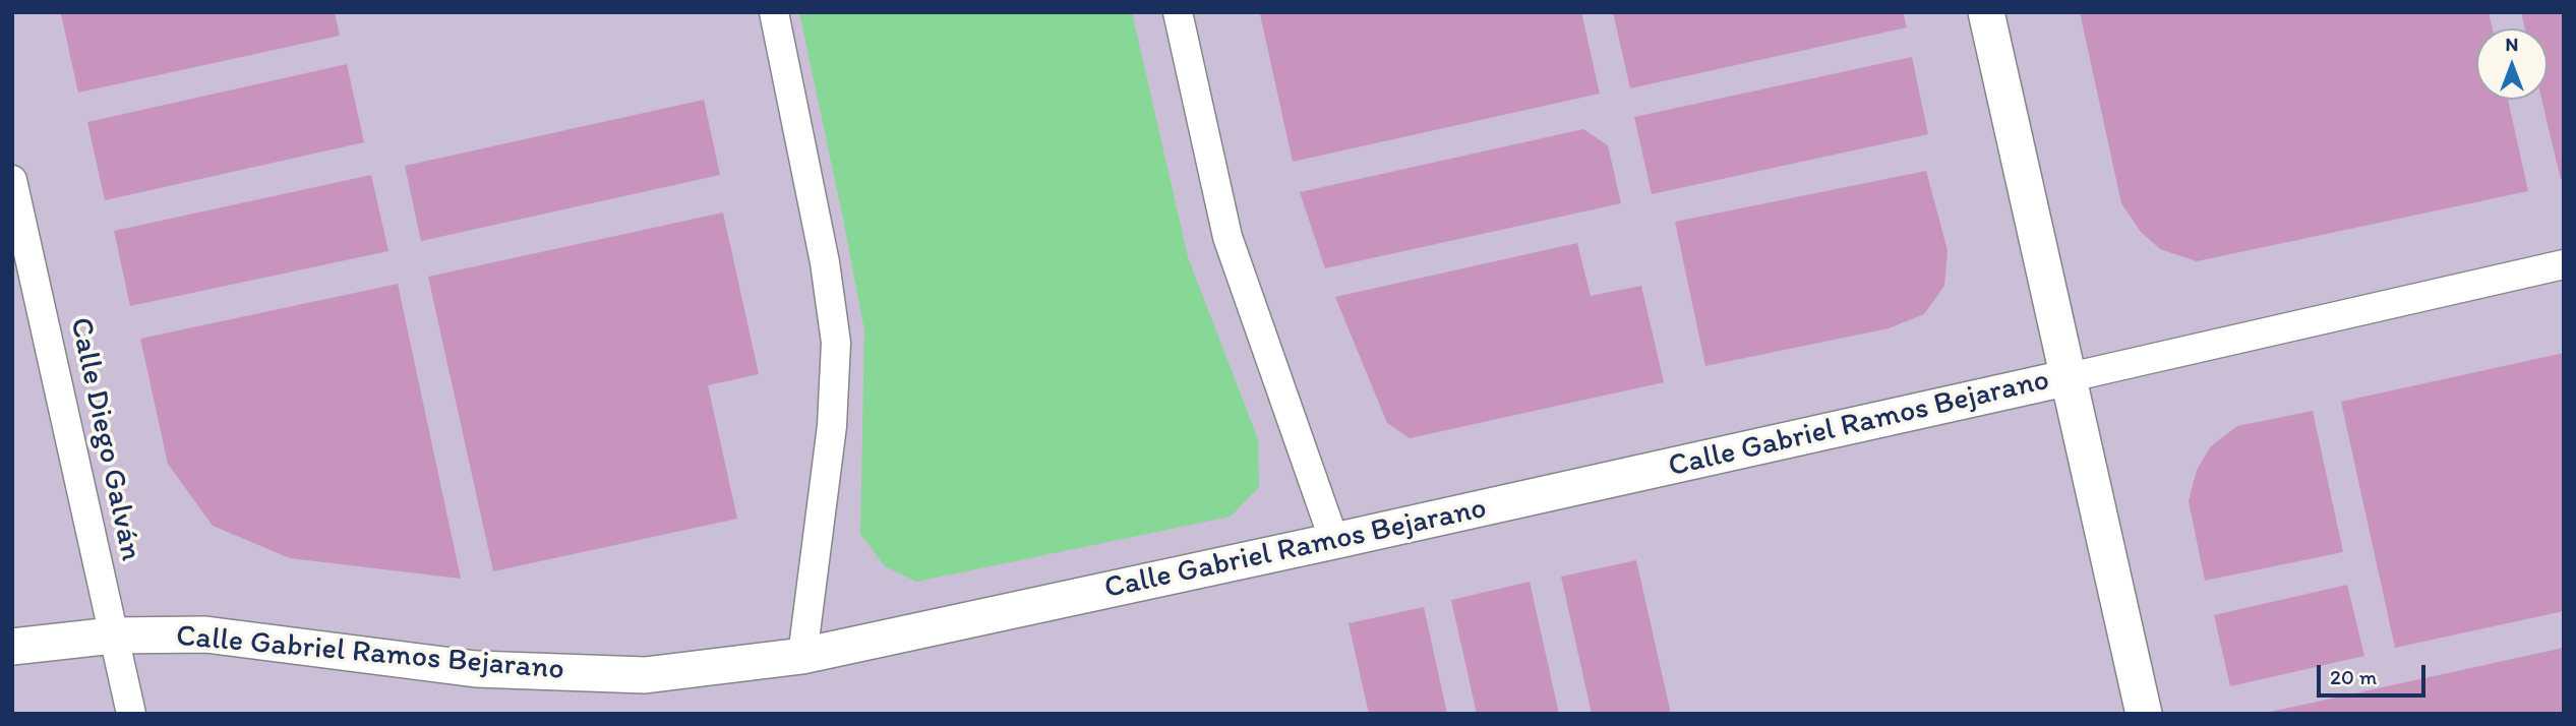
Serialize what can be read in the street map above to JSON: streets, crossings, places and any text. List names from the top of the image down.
{
  "streets": {
    "street": ["Calle Gabriel Ramos Bejarano", "Calle Diego Galván"]
  },
  "crossings": [
    ["Calle Gabriel Ramos Bejarano", "Calle Diego Galván"]
  ],
  "scale_bar": "20 m",
  "north": "top"
}
